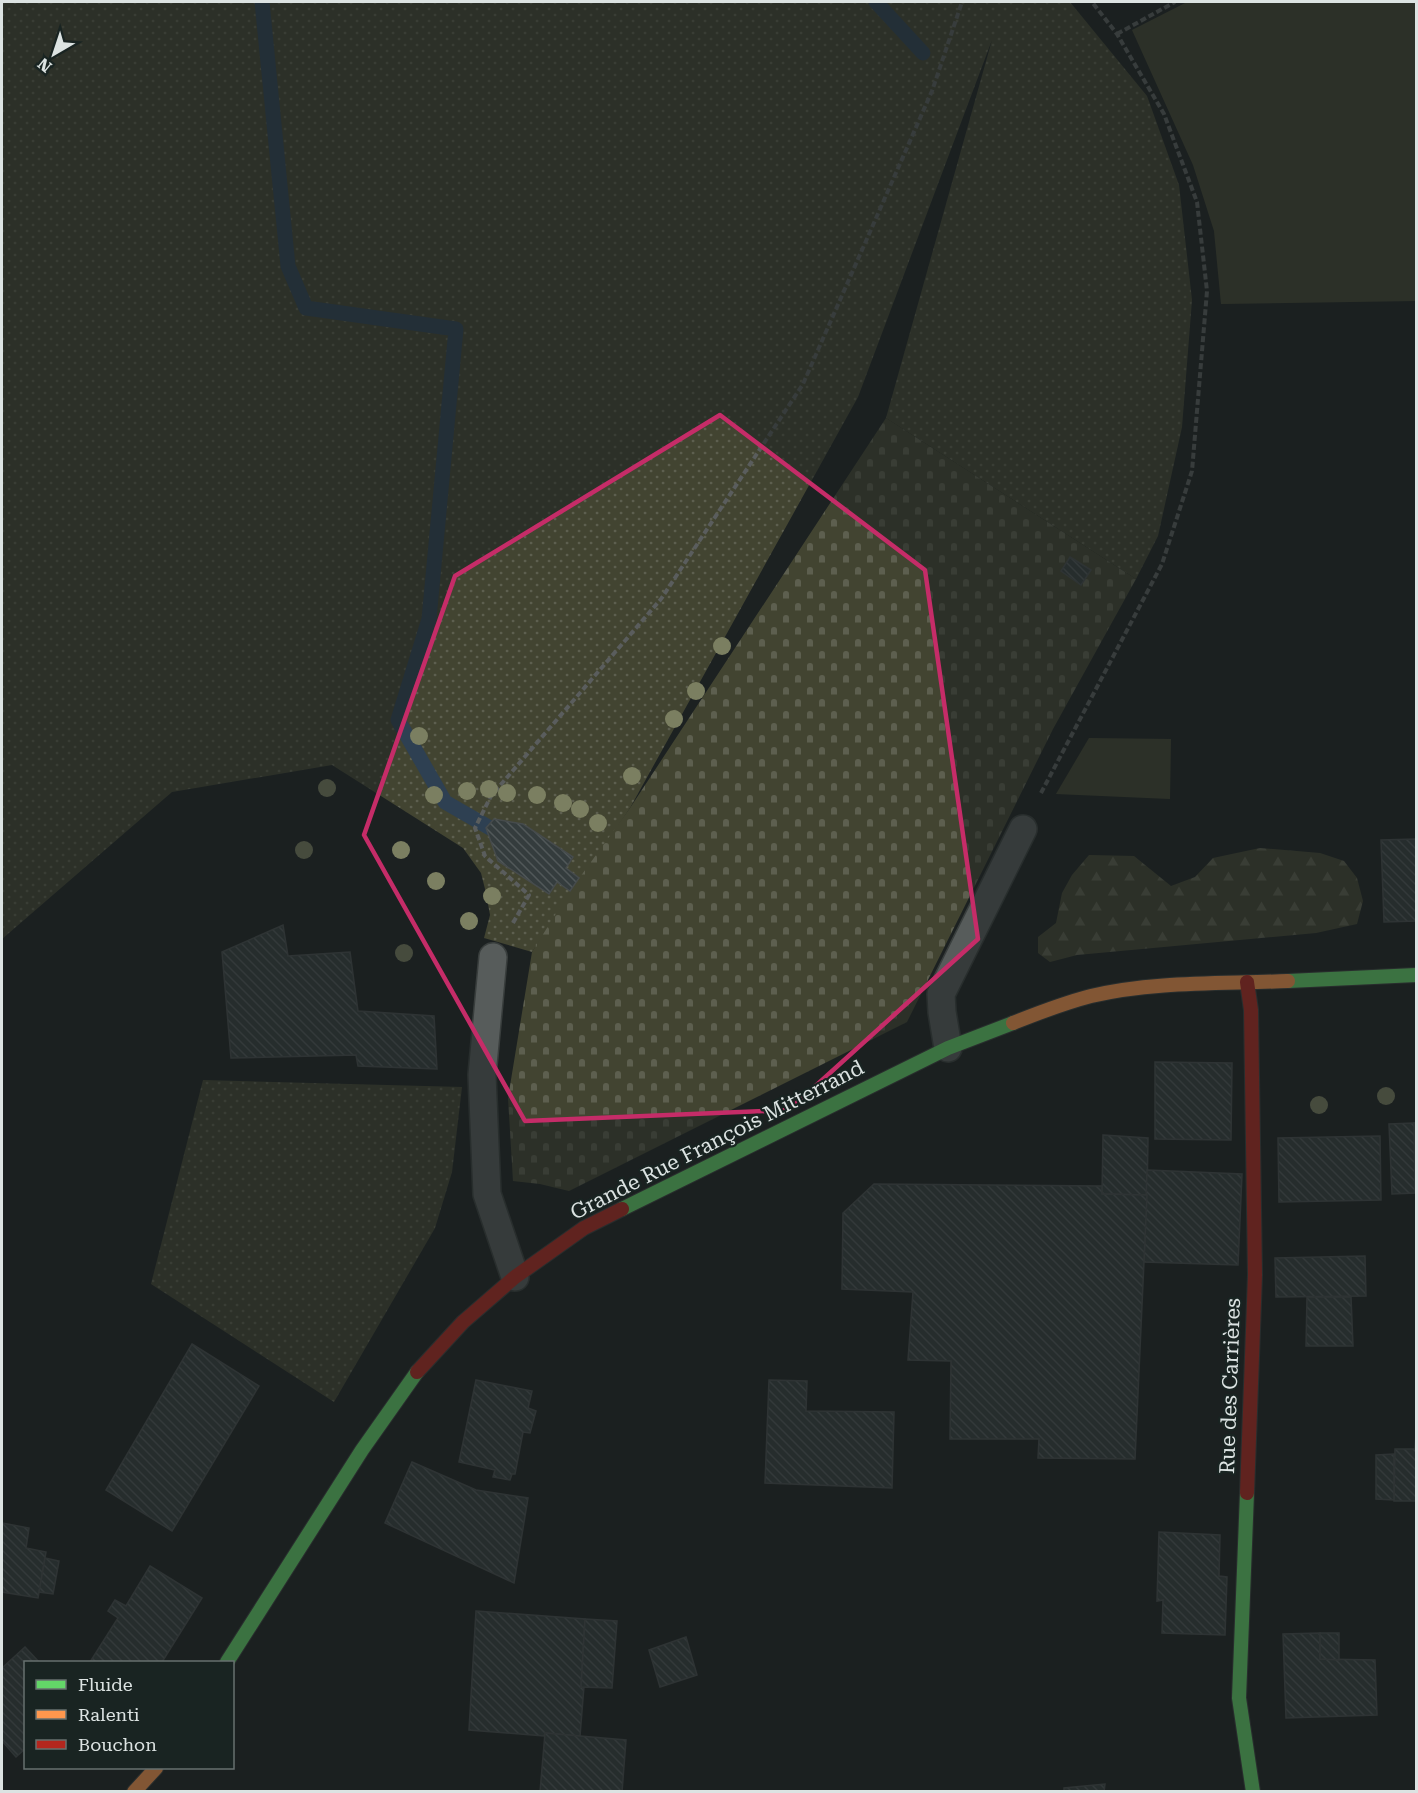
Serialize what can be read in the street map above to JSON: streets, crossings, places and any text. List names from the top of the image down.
{
  "streets": {
    "main road": ["Grande Rue François Mitterrand", "Rue des Carrières"]
  },
  "crossings": [
    ["Grande Rue François Mitterrand", "Rue des Carrières"]
  ],
  "legend": ["Fluide", "Ralenti", "Bouchon"],
  "north": "bottom left"
}
